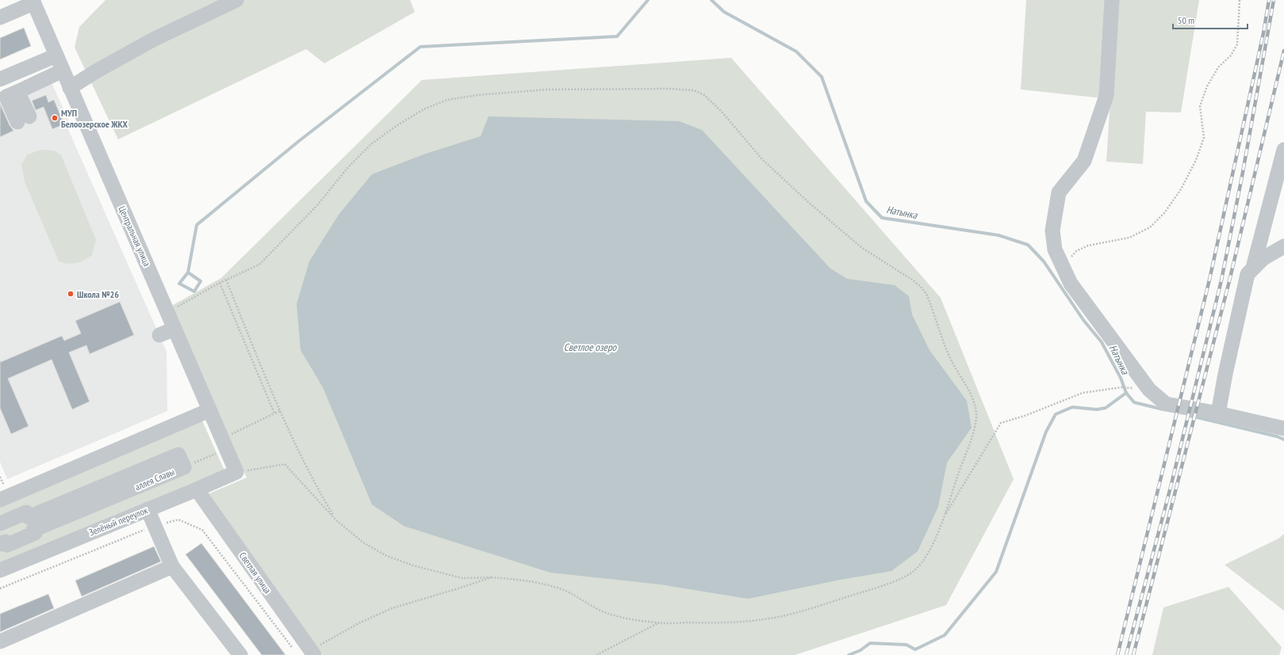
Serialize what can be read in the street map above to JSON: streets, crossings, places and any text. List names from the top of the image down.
{
  "streets": {
    "street": [
      "Центральная улица",
      "аллея Славы",
      "Зелёный переулок",
      "Светлая улица"
    ]
  },
  "crossings": [
    ["Центральная улица", "Зелёный переулок"],
    ["Зелёный переулок", "Светлая улица"]
  ],
  "water": ["Натынка", "Светлое озеро"],
  "places": ["МУП Белоозерское ЖКХ", "Школа №26"],
  "scale_bar": "50 m"
}
